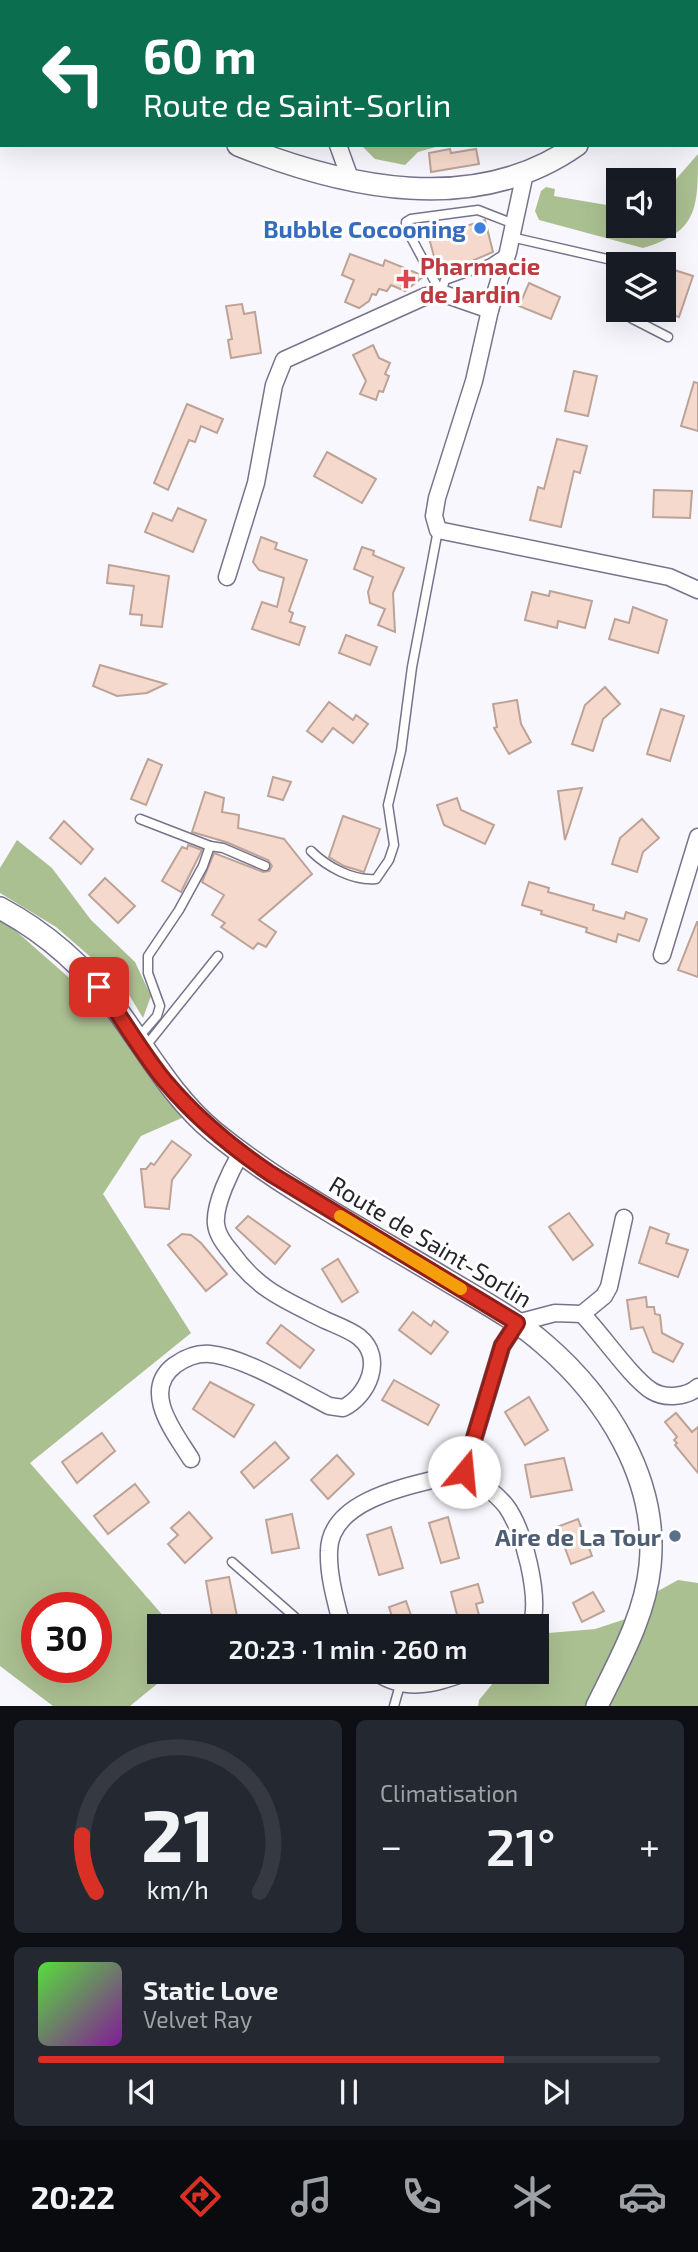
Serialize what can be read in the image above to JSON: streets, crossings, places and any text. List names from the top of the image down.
{
  "streets": {
    "street": ["Route de Saint-Sorlin"]
  },
  "places": {
    "other": ["Bubble Cocooning", "Aire de La Tour"],
    "health": ["Pharmacie de Jardin"]
  },
  "page": {
    "turn": ["60 m", "Route de Saint-Sorlin"],
    "limit": "30",
    "trip": "20:23 · 1 min · 260 m",
    "tile": "Climatisation",
    "heat": ["−", "21°", "+"],
    "song": ["Static Love", "Velvet Ray"],
    "tabs": "20:22",
    "gauge": ["21", "km/h"]
  }
}
